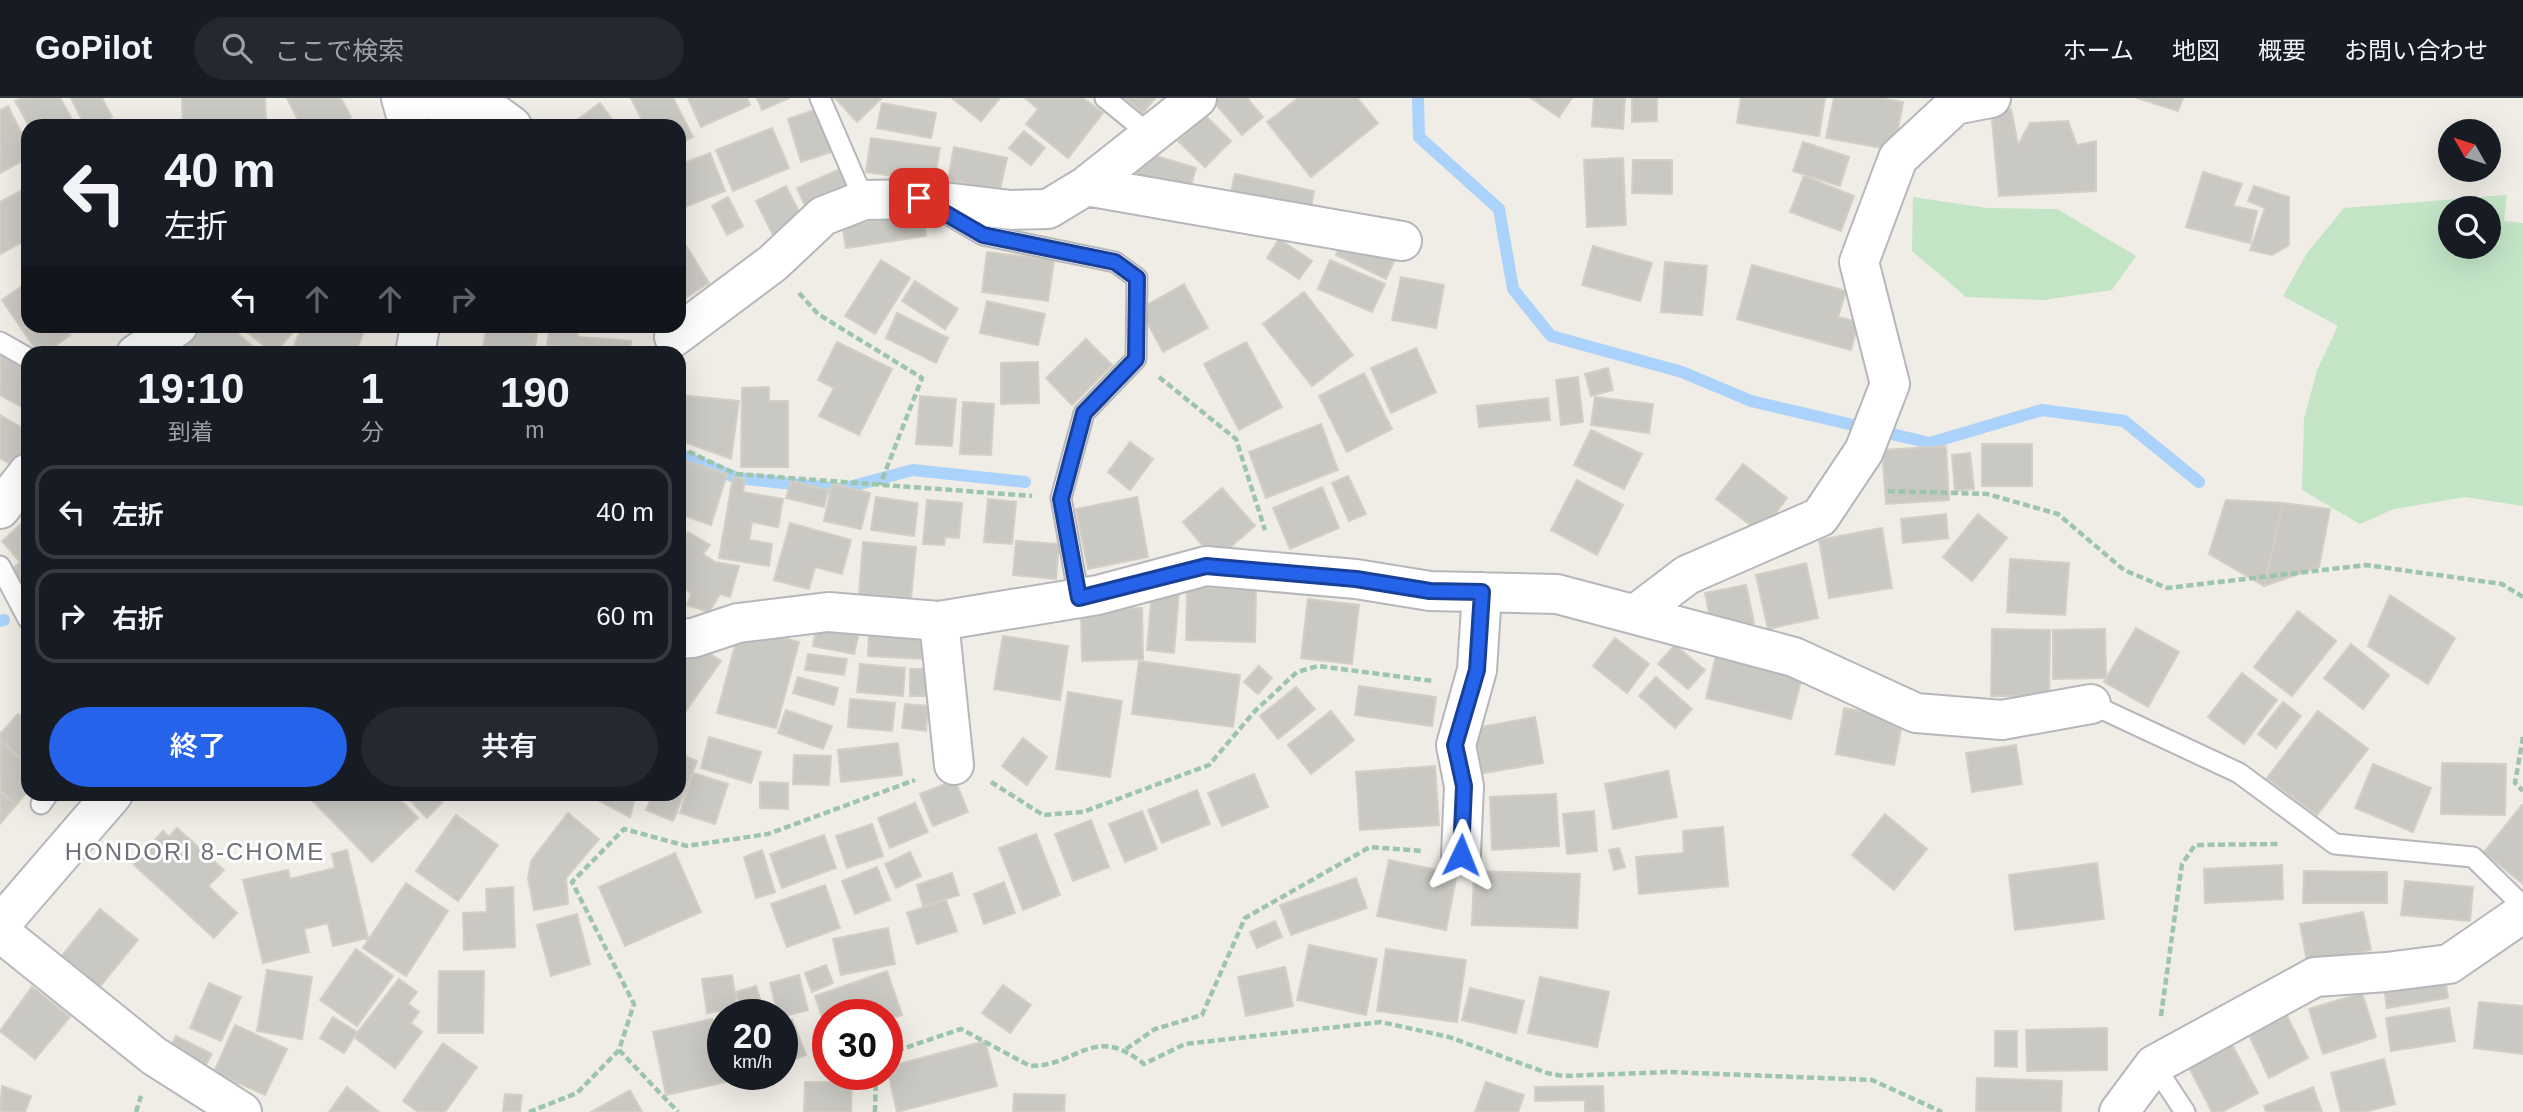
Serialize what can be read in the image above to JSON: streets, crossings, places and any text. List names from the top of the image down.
{
  "districts": ["HONDORI 8-CHOME"],
  "north": "top left",
  "page": {
    "header": "GoPilot",
    "search": "ここで検索",
    "nav": [
      "ホーム",
      "地図",
      "概要",
      "お問い合わせ"
    ],
    "turn": ["40 m", "左折"],
    "eta": [
      "19:10",
      "到着",
      "1",
      "分",
      "190",
      "m"
    ],
    "list": [
      {
        "name": "左折",
        "value": "40 m"
      },
      {
        "name": "右折",
        "value": "60 m"
      }
    ],
    "buttons": ["終了", "共有"],
    "speed": "20 km/h",
    "limit": "30"
  }
}
